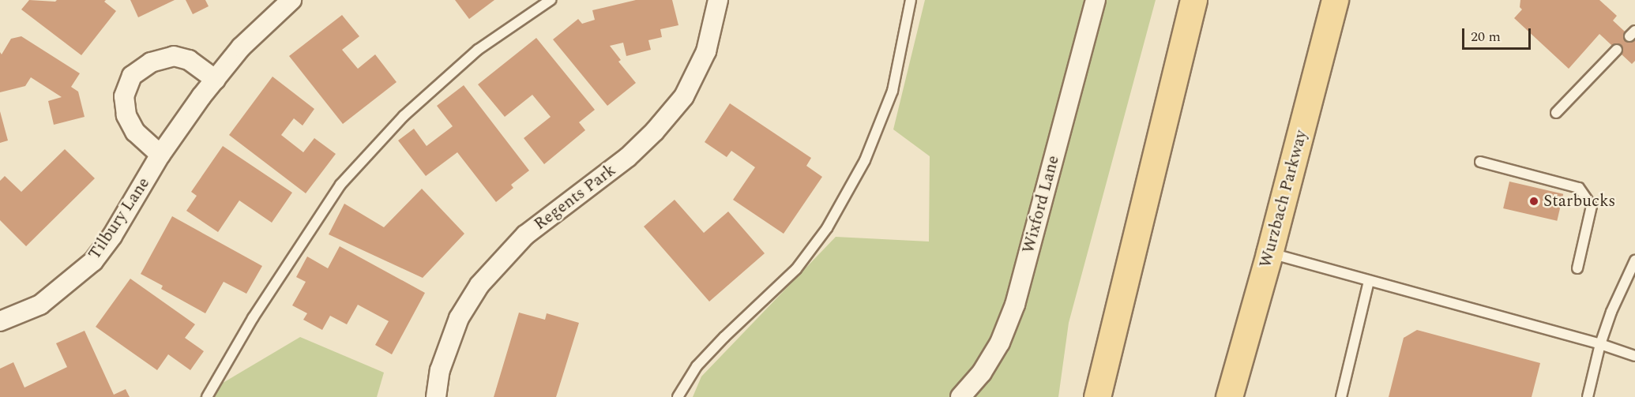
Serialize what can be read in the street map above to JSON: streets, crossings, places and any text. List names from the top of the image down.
{
  "streets": {
    "main road": ["Wurzbach Parkway"],
    "street": ["Regents Park", "Wixford Lane", "Tilbury Lane"]
  },
  "places": ["Starbucks"],
  "scale_bar": "20 m"
}
